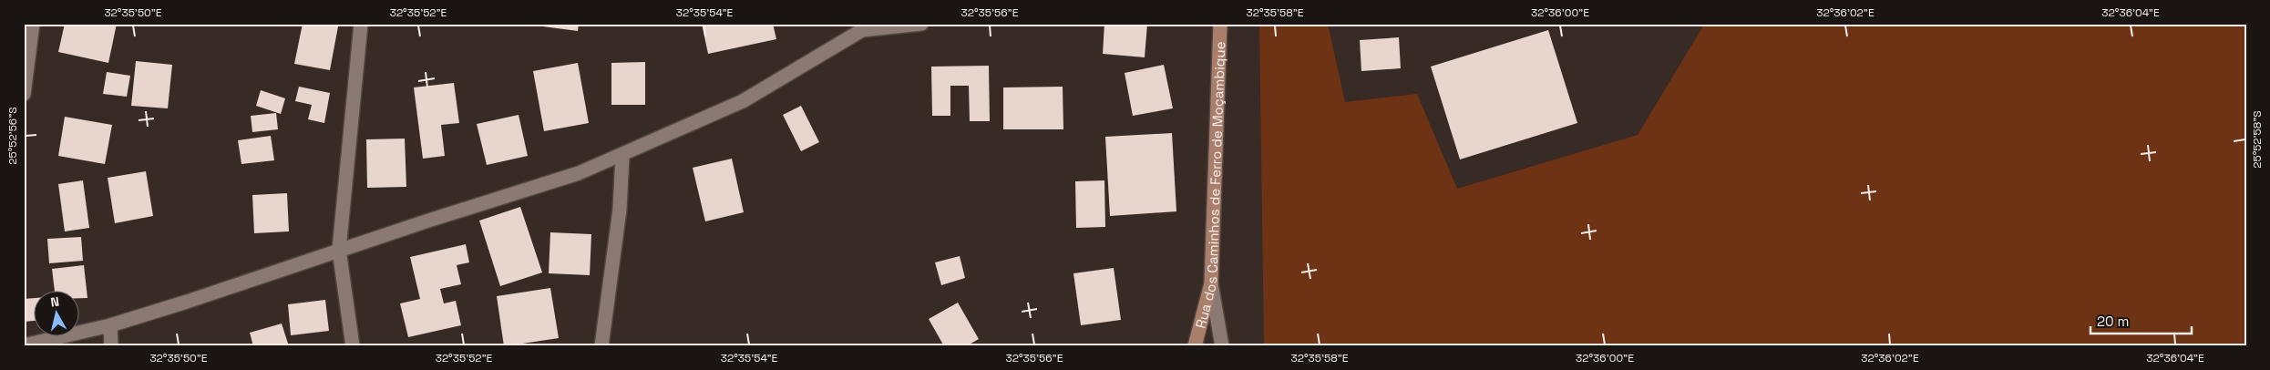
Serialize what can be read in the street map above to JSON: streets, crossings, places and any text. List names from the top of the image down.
{
  "streets": {
    "street": ["Rua dos Caminhos de Ferro de Moçambique"]
  },
  "scale_bar": "20 m",
  "north": "top",
  "coordinates": [
    "32°35'50\"E",
    "32°35'52\"E",
    "32°35'54\"E",
    "32°35'56\"E",
    "32°35'58\"E",
    "32°36'00\"E",
    "32°36'02\"E",
    "32°36'04\"E",
    "25°52'56\"S",
    "25°52'58\"S"
  ]
}
